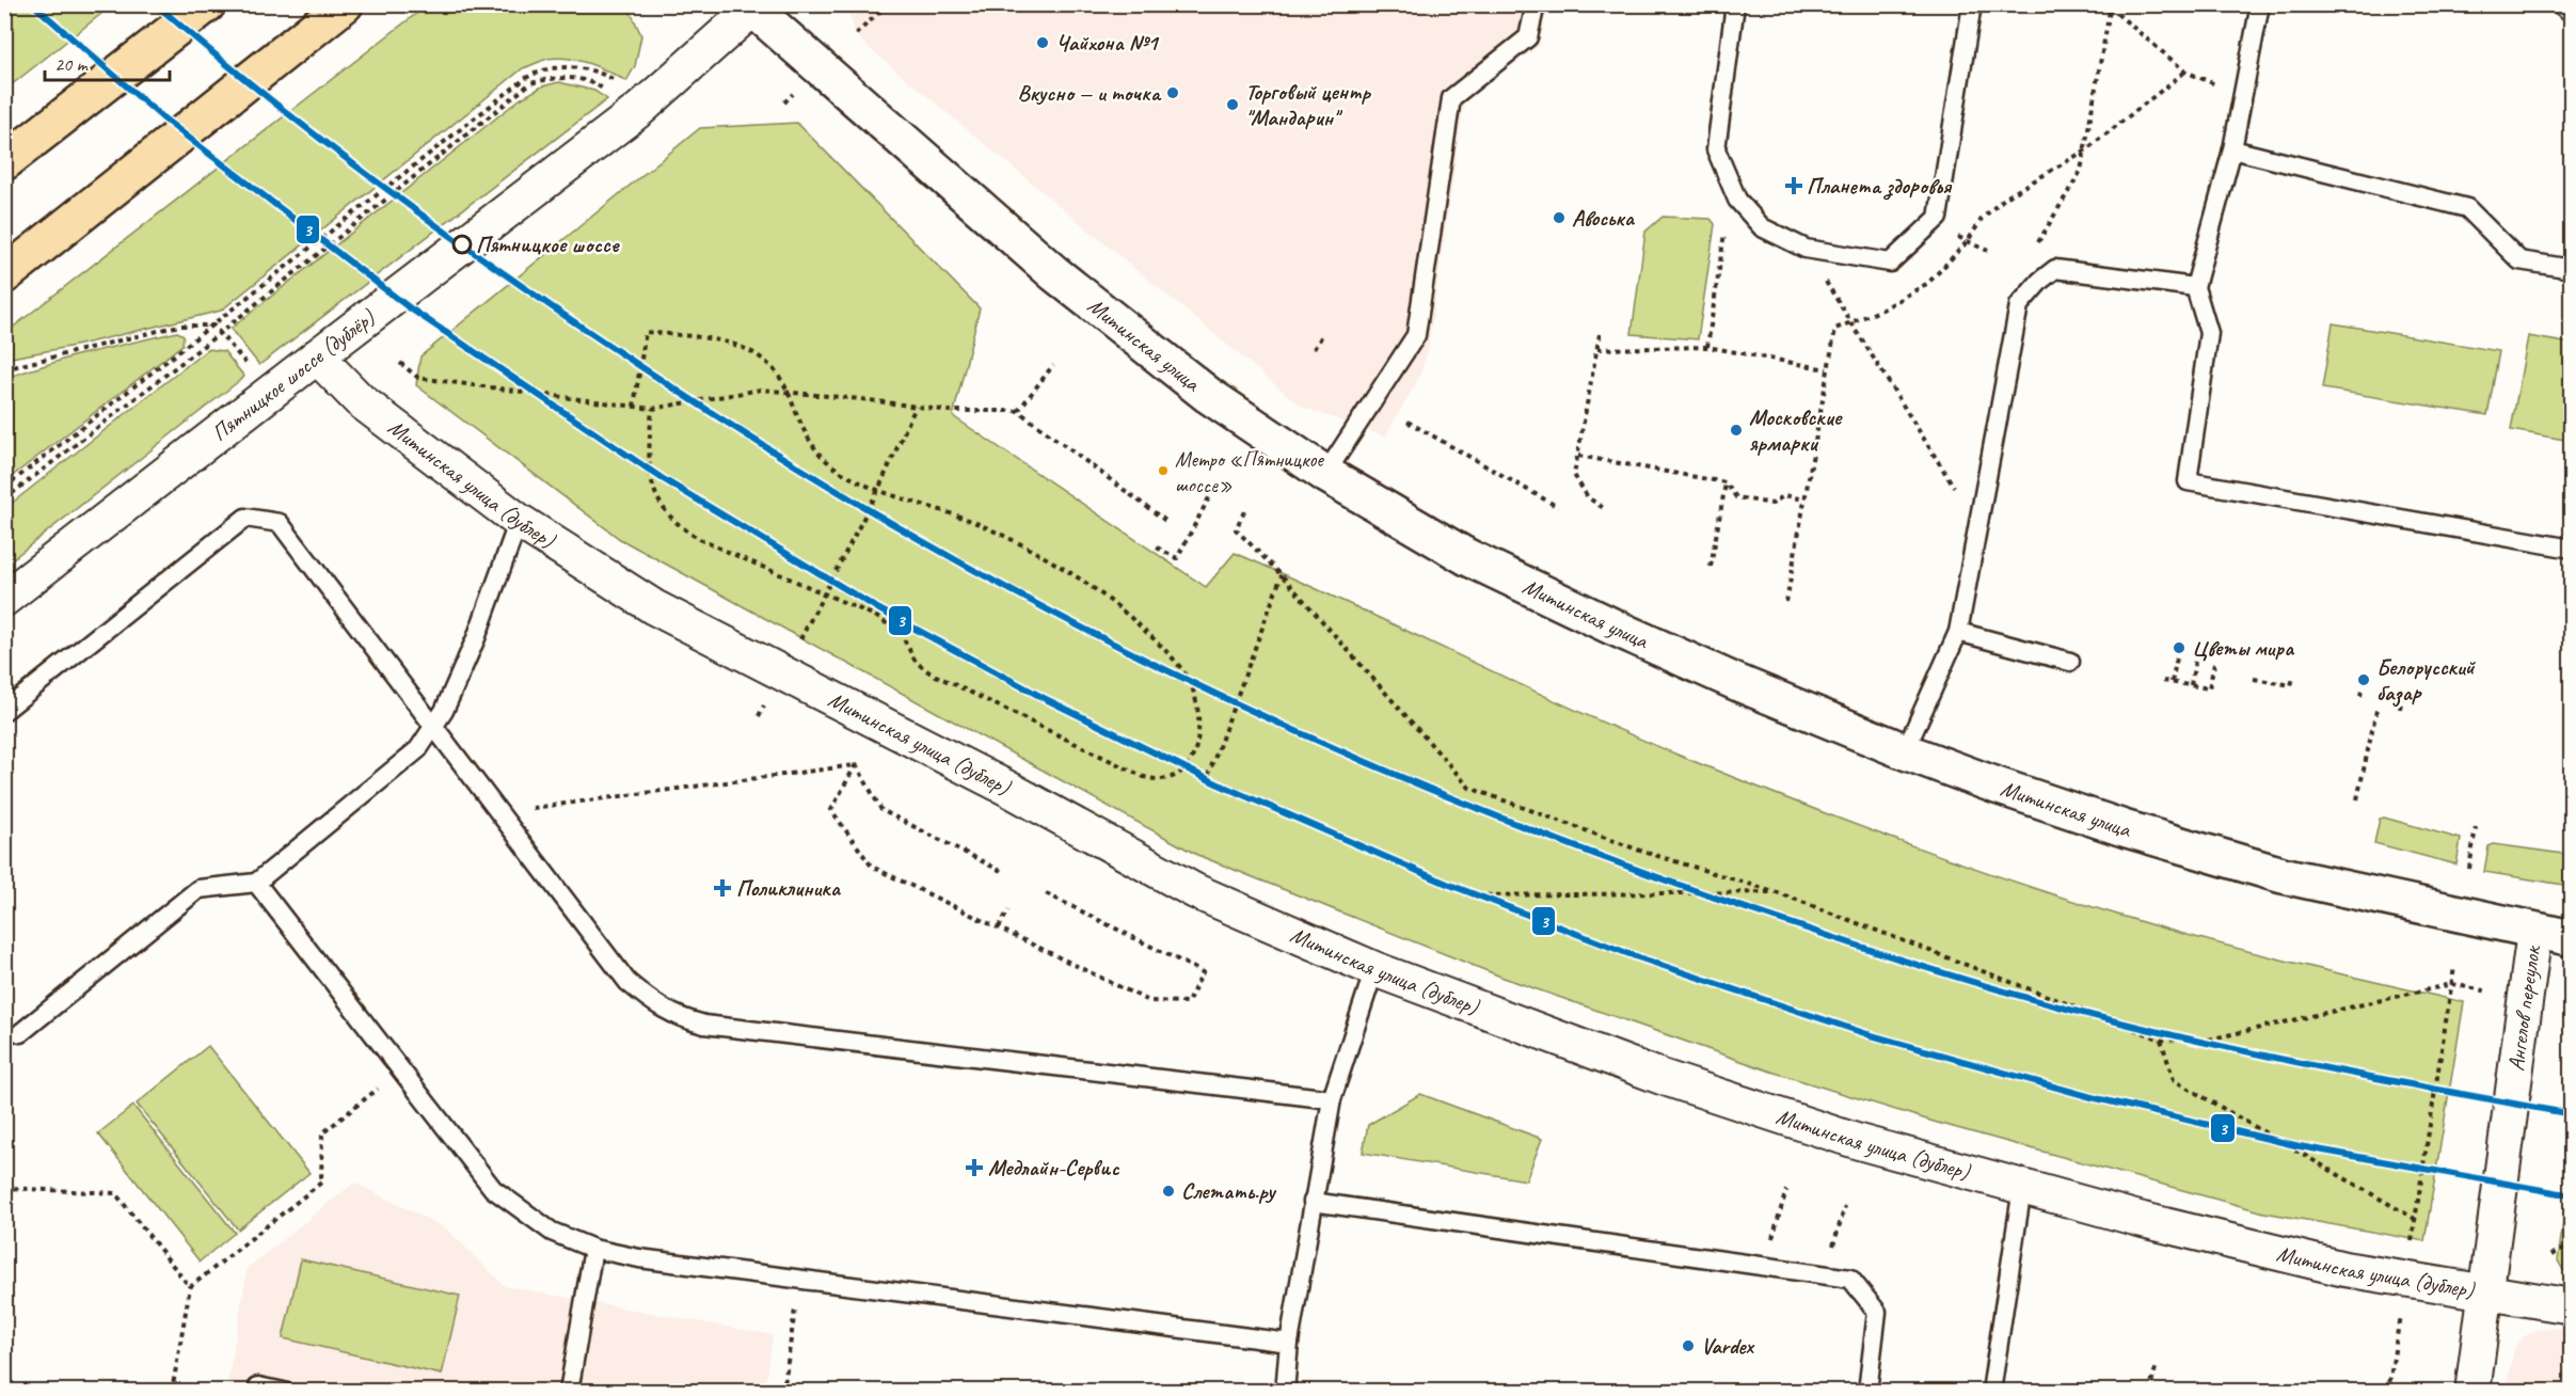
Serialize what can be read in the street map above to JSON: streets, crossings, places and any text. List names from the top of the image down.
{
  "streets": {
    "main road": ["Митинская улица"],
    "street": ["Пятницкое шоссе (дублёр)", "Митинская улица (дублер)", "Ангелов переулок"]
  },
  "crossings": [
    ["Митинская улица", "Пятницкое шоссе (дублёр)"],
    ["Митинская улица", "Ангелов переулок"],
    ["Пятницкое шоссе (дублёр)", "Митинская улица (дублер)"],
    ["Митинская улица (дублер)", "Ангелов переулок"]
  ],
  "places": {
    "other": [
      "Чайхона №1",
      "Вкусно — и точка",
      "Торговый центр \"Мандарин\"",
      "Авоська",
      "Пятницкое шоссе",
      "Московские ярмарки",
      "Метро «Пятницкое шоссе»",
      "Цветы мира",
      "Белорусский базар",
      "Слетать.ру",
      "Vardex"
    ],
    "health": ["Планета здоровья", "Поликлиника", "Медлайн-Сервис"]
  },
  "lines": ["transit line 3"],
  "scale_bar": "20 m"
}
